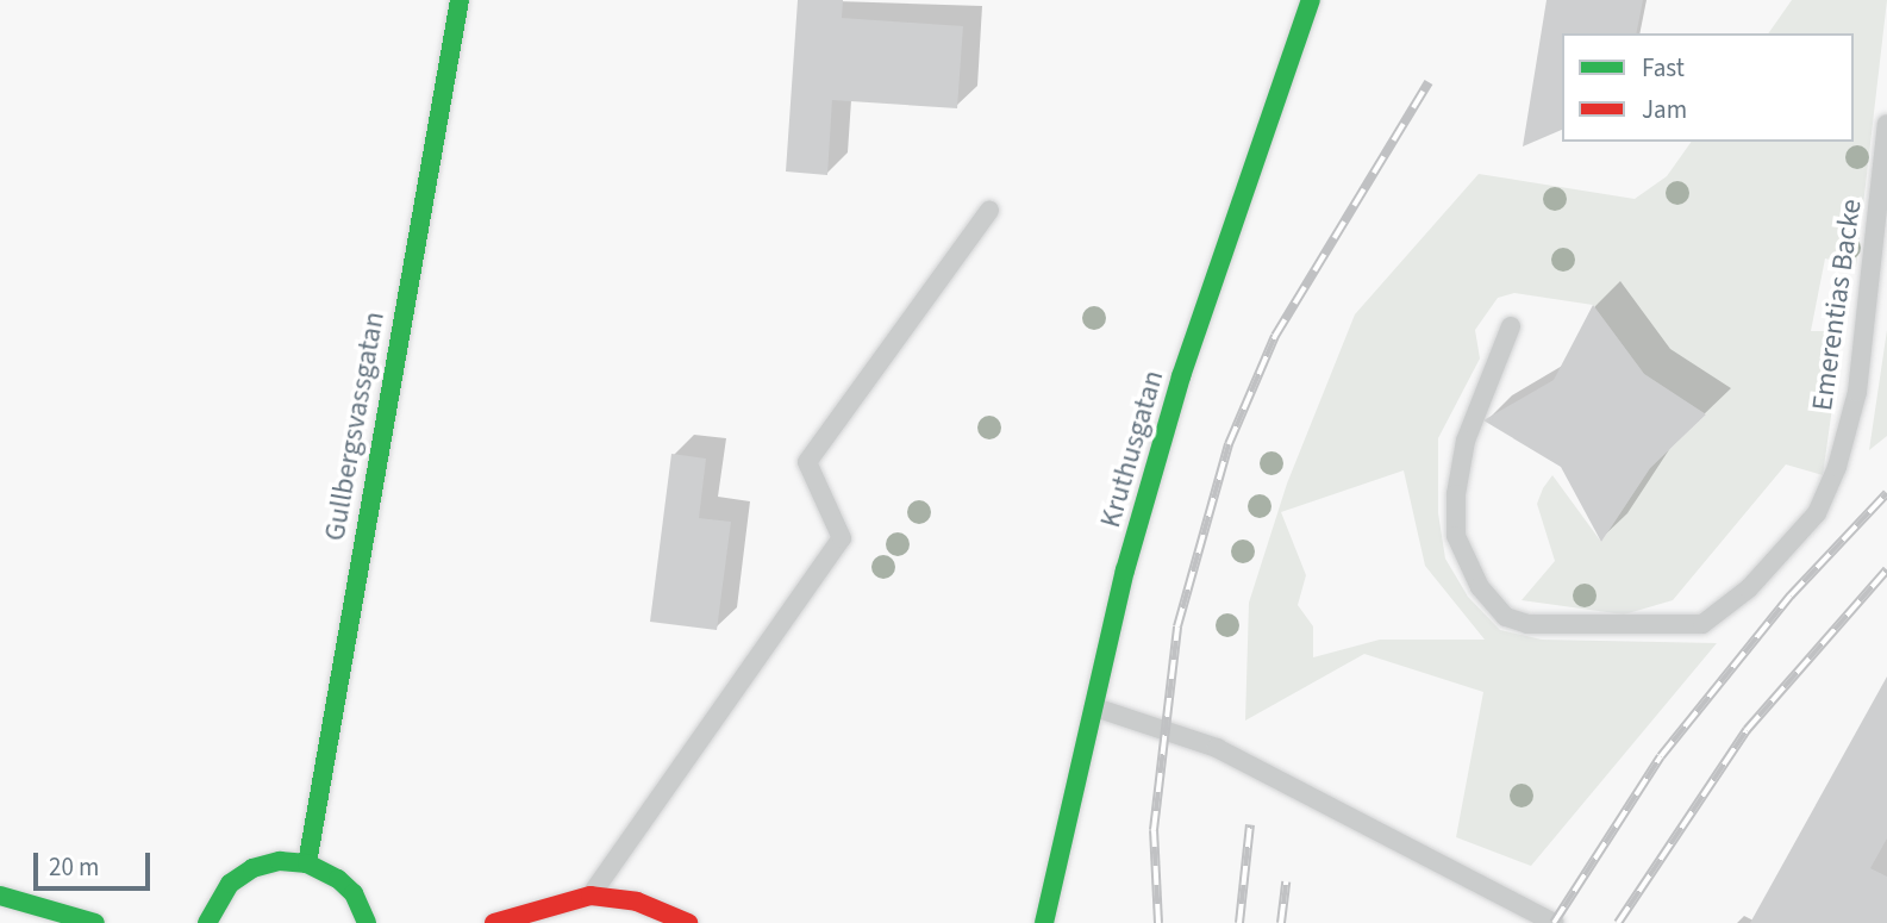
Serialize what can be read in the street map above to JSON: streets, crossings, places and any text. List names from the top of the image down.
{
  "streets": {
    "street": ["Gullbergsvassgatan", "Kruthusgatan"],
    "lane": ["Emerentias Backe"]
  },
  "legend": ["Fast", "Jam"],
  "scale_bar": "20 m"
}
